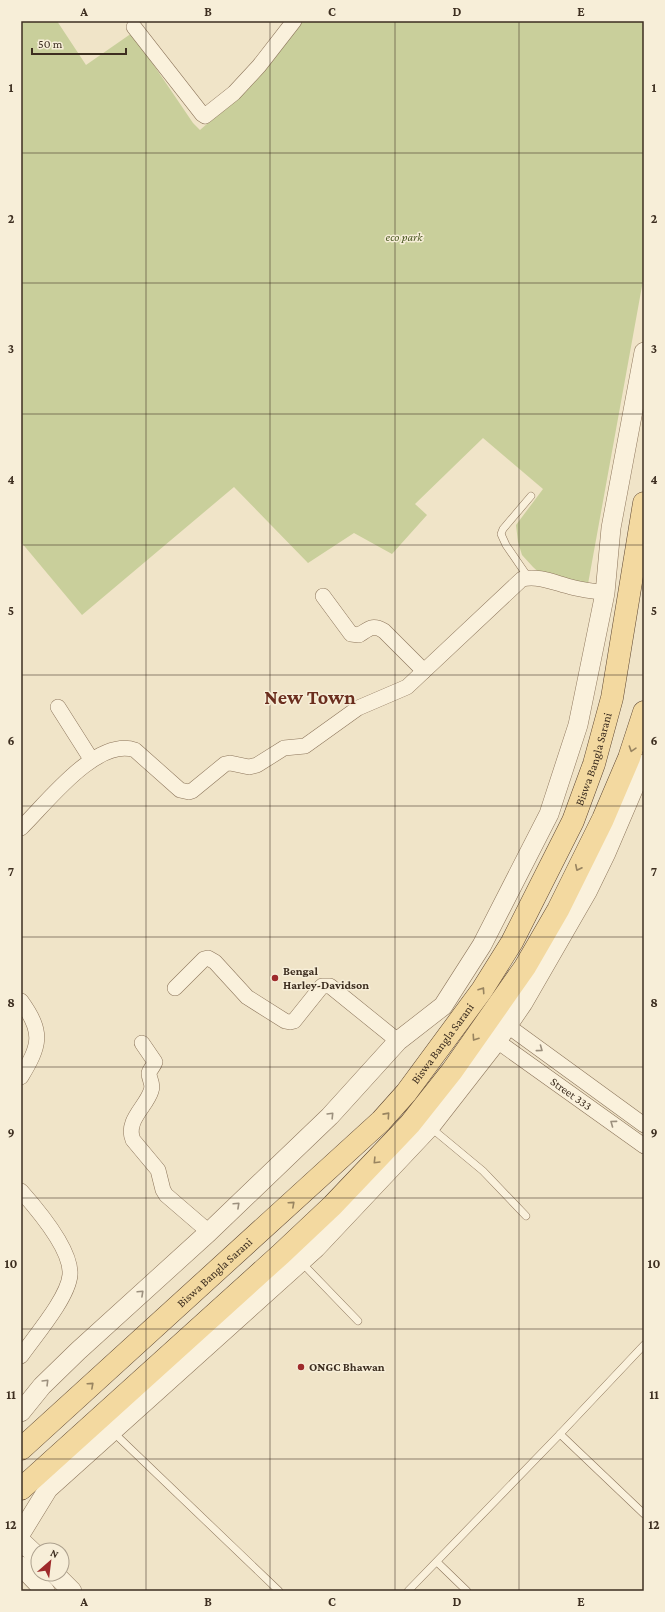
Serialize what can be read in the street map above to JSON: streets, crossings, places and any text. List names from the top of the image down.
{
  "streets": {
    "main road": ["Biswa Bangla Sarani"],
    "street": ["Street 333"]
  },
  "districts": ["New Town"],
  "parks": ["eco park"],
  "places": ["Bengal Harley-Davidson", "ONGC Bhawan"],
  "scale_bar": "50 m",
  "north": "top right",
  "grid": {
    "columns": [
      "A",
      "B",
      "C",
      "D",
      "E"
    ],
    "rows": [
      "1",
      "2",
      "3",
      "4",
      "5",
      "6",
      "7",
      "8",
      "9",
      "10",
      "11",
      "12"
    ]
  }
}
